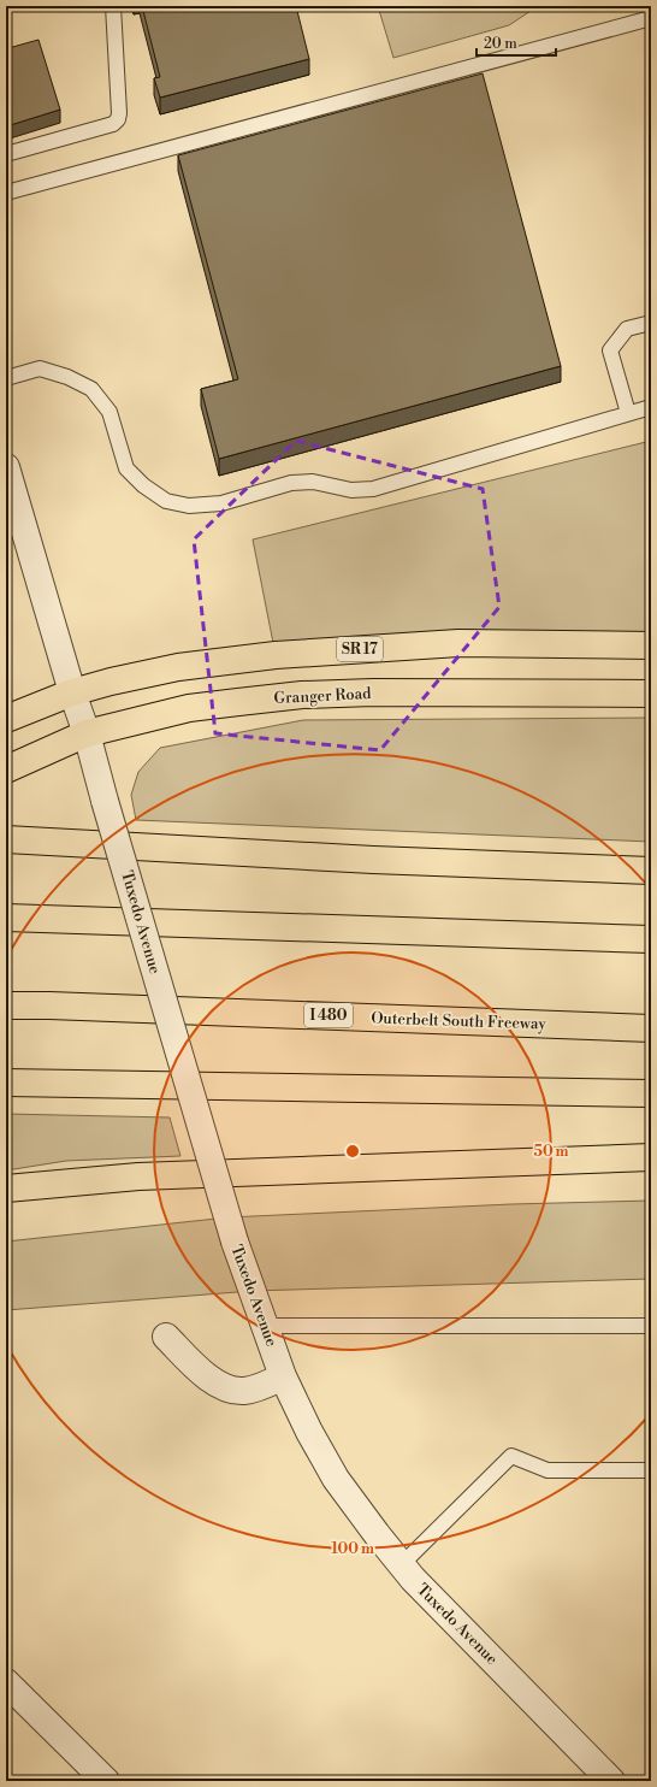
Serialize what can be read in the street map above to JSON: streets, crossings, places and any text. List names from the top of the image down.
{
  "streets": {
    "main road": [
      "SR 17",
      "Granger Road",
      "I 480",
      "Outerbelt South Freeway"
    ],
    "street": ["Tuxedo Avenue"]
  },
  "crossings": [
    ["SR 17", "Tuxedo Avenue"],
    ["Granger Road", "Tuxedo Avenue"]
  ],
  "scale_bar": "20 m",
  "rings": ["50 m", "100 m"]
}
